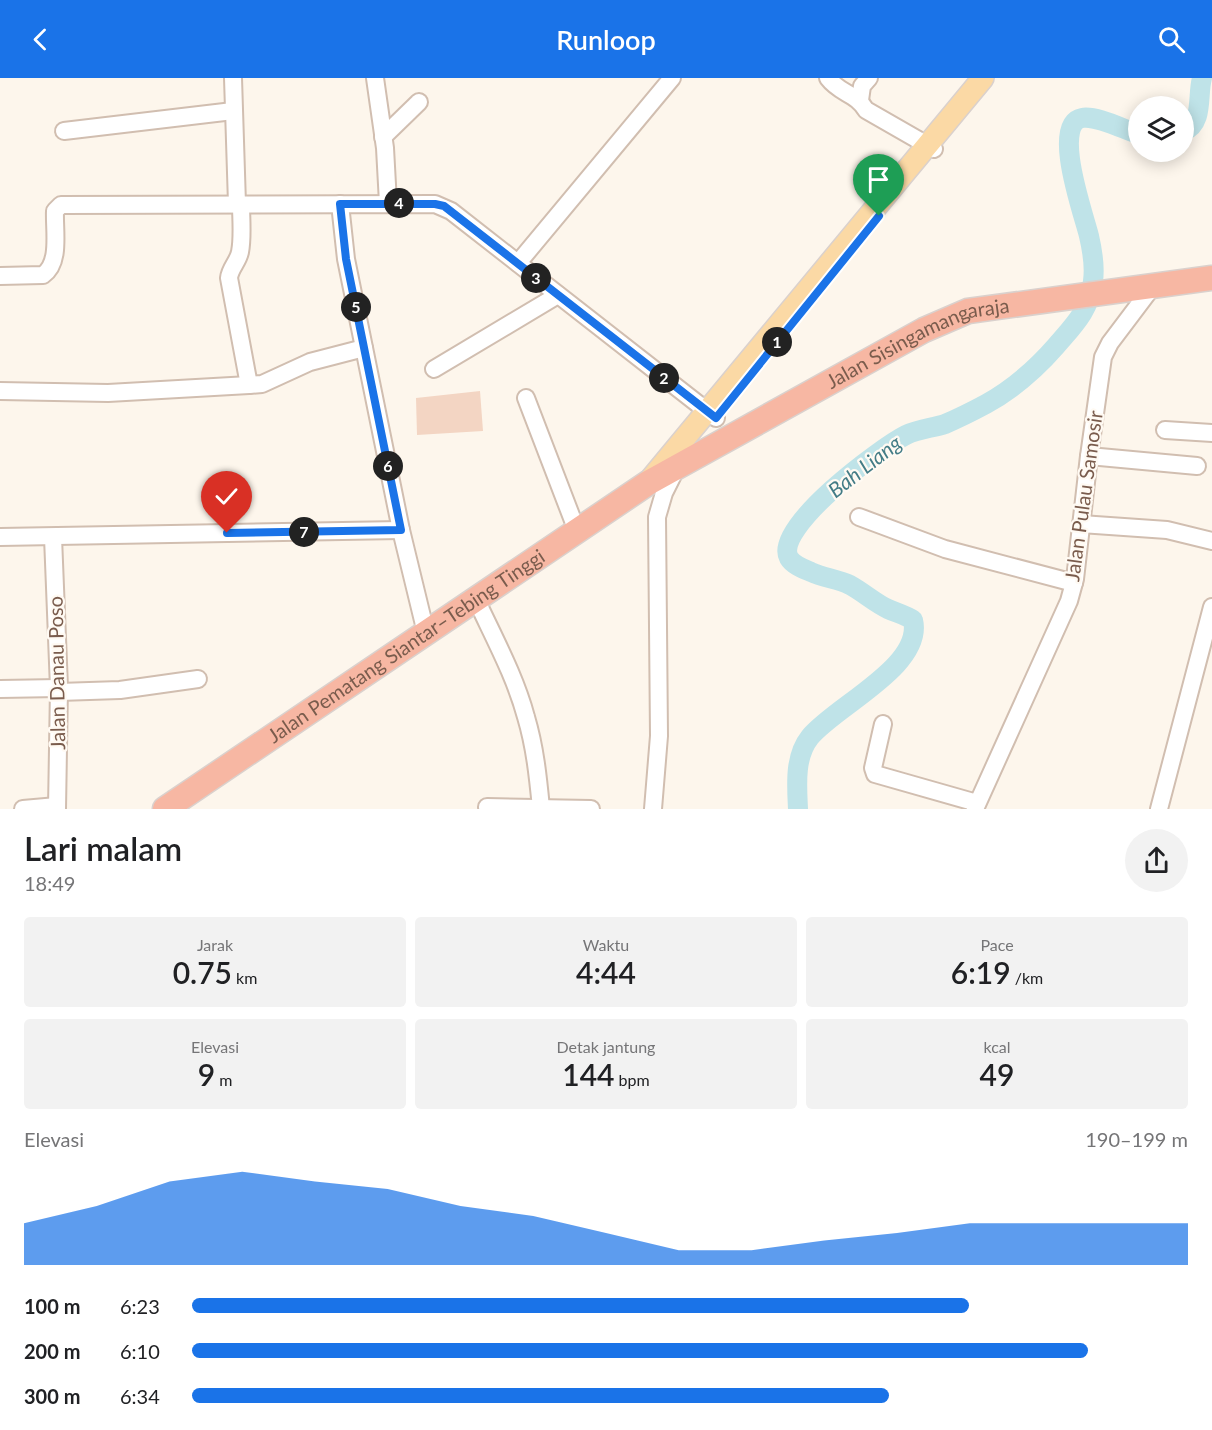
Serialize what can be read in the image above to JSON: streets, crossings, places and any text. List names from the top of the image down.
{
  "streets": {
    "highway": ["Jalan Sisingamangaraja", "Jalan Pematang Siantar–Tebing Tinggi"],
    "street": ["Jalan Pulau Samosir", "Jalan Danau Poso"]
  },
  "crossings": [
    ["Jalan Sisingamangaraja", "Jalan Pulau Samosir"],
    ["Jalan Sisingamangaraja", "Jalan Pematang Siantar–Tebing Tinggi"]
  ],
  "water": ["Bah Liang"],
  "page": {
    "header": "Runloop",
    "pins": [
      "4",
      "3",
      "5",
      "1",
      "2",
      "6",
      "7"
    ],
    "heading": ["Lari malam", "18:49"],
    "stats": [
      ["Jarak", "0.75 km"],
      ["Waktu", "4:44"],
      ["Pace", "6:19 /km"],
      ["Elevasi", "9 m"],
      ["Detak jantung", "144 bpm"],
      ["kcal", "49"]
    ],
    "chart": ["Elevasi", "190–199 m"],
    "list": [
      {
        "name": "100 m",
        "note": "6:23"
      },
      {
        "name": "200 m",
        "note": "6:10"
      },
      {
        "name": "300 m",
        "note": "6:34"
      }
    ]
  }
}
